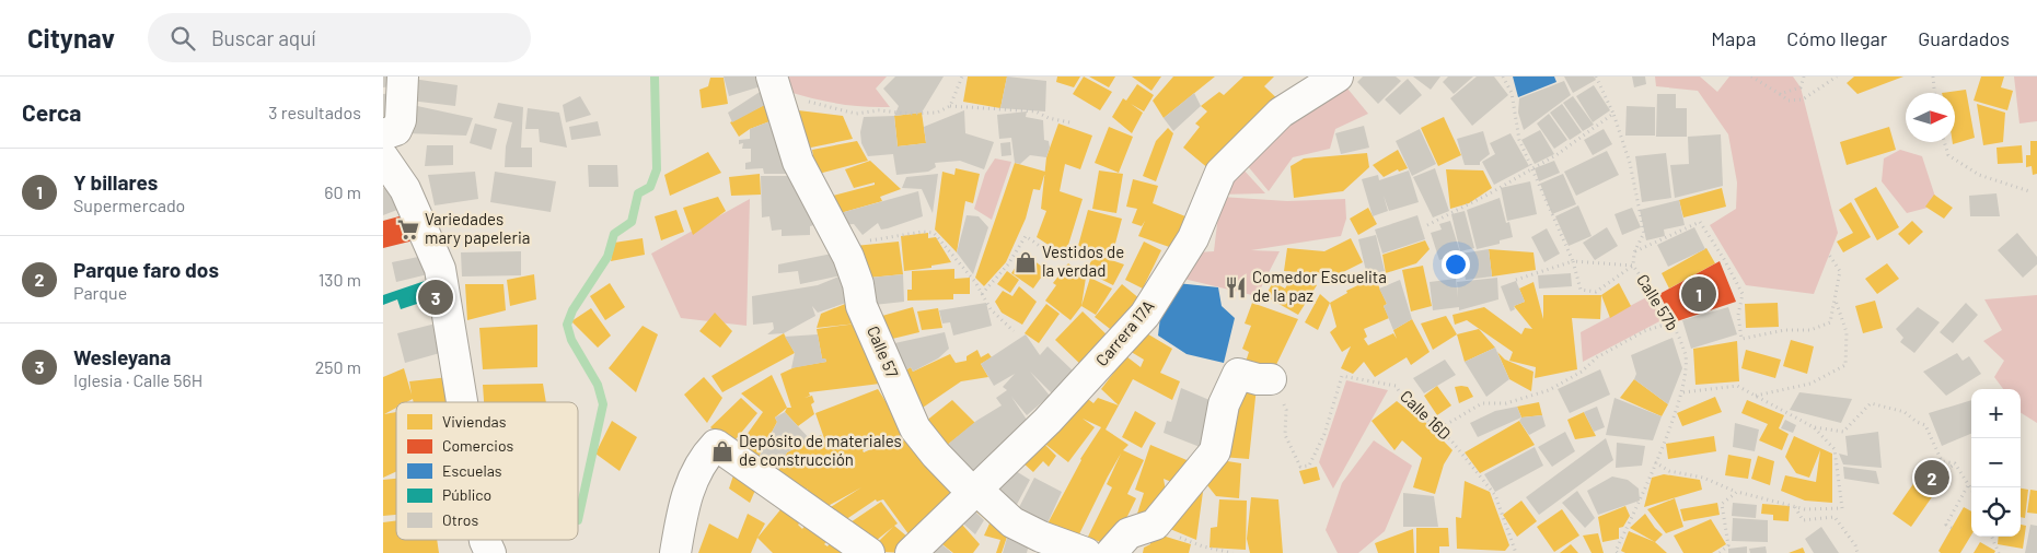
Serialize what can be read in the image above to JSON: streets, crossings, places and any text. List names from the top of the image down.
{
  "streets": {
    "street": ["Carrera 17A", "Calle 57"],
    "path": ["Calle 57b", "Calle 16D"]
  },
  "crossings": [
    ["Carrera 17A", "Calle 57"]
  ],
  "places": {
    "supermarket": ["Variedades mary papeleria"],
    "shop": ["Vestidos de la verdad", "Depósito de materiales de construcción"],
    "restaurant": ["Comedor Escuelita de la paz"]
  },
  "legend": [
    "Viviendas",
    "Comercios",
    "Escuelas",
    "Público",
    "Otros"
  ],
  "north": "right",
  "page": {
    "header": "Citynav",
    "search": "Buscar aquí",
    "nav": ["Mapa", "Cómo llegar", "Guardados"],
    "heading": ["Cerca", "3 resultados"],
    "list": [
      {
        "mark": "1",
        "name": "Y billares",
        "note": "Supermercado",
        "value": "60 m"
      },
      {
        "mark": "2",
        "name": "Parque faro dos",
        "note": "Parque",
        "value": "130 m"
      },
      {
        "mark": "3",
        "name": "Wesleyana",
        "note": "Iglesia · Calle 56H",
        "value": "250 m"
      }
    ],
    "pins": ["1", "3", "2"],
    "map_buttons": ["+", "−"]
  }
}
